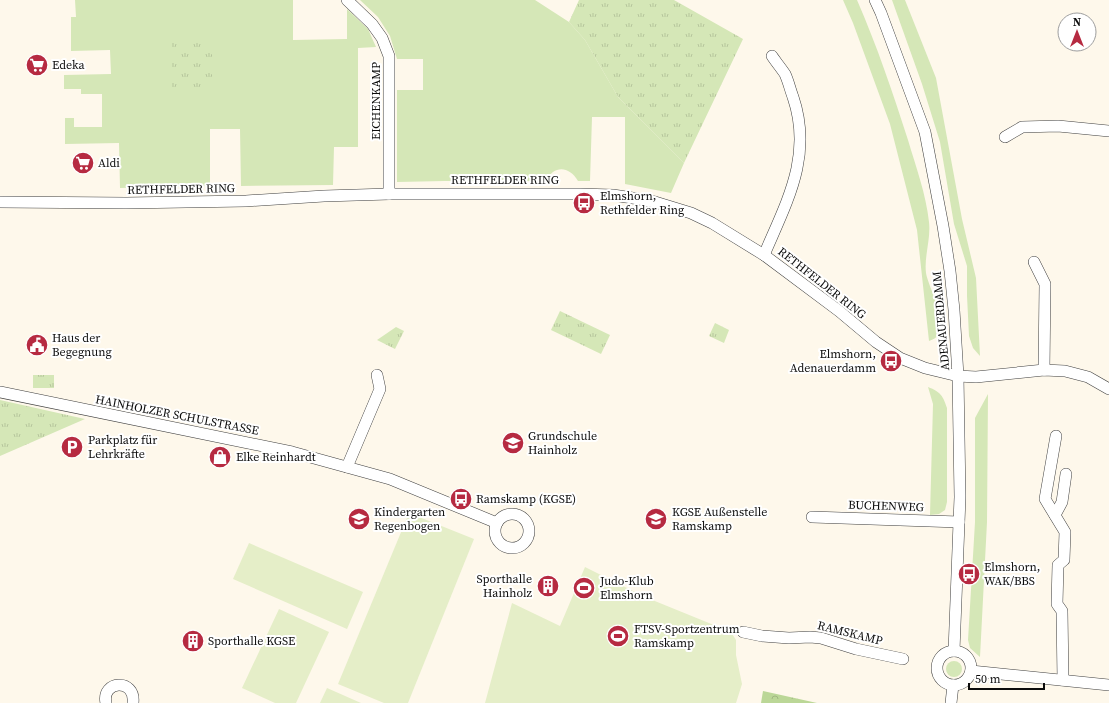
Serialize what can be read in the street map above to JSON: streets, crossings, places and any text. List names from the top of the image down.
{
  "streets": {
    "street": [
      "EICHENKAMP",
      "RETHFELDER RING",
      "ADENAUERDAMM",
      "HAINHOLZER SCHULSTRASSE",
      "BUCHENWEG",
      "RAMSKAMP"
    ]
  },
  "crossings": [
    ["EICHENKAMP", "RETHFELDER RING"],
    ["RETHFELDER RING", "ADENAUERDAMM"],
    ["ADENAUERDAMM", "BUCHENWEG"]
  ],
  "places": {
    "supermarket": ["Edeka", "Aldi"],
    "bus stop": [
      "Elmshorn, Rethfelder Ring",
      "Elmshorn, Adenauerdamm",
      "Ramskamp (KGSE)",
      "Elmshorn, WAK/BBS"
    ],
    "public building": ["Haus der Begegnung"],
    "school or university": ["Grundschule Hainholz", "Kindergarten Regenbogen", "KGSE Außenstelle Ramskamp"],
    "parking": ["Parkplatz für Lehrkräfte"],
    "shop": ["Elke Reinhardt"],
    "building": ["Sporthalle Hainholz", "Sporthalle KGSE"],
    "sports": ["Judo-Klub Elmshorn", "FTSV-Sportzentrum Ramskamp"]
  },
  "scale_bar": "50 m",
  "north": "top"
}
